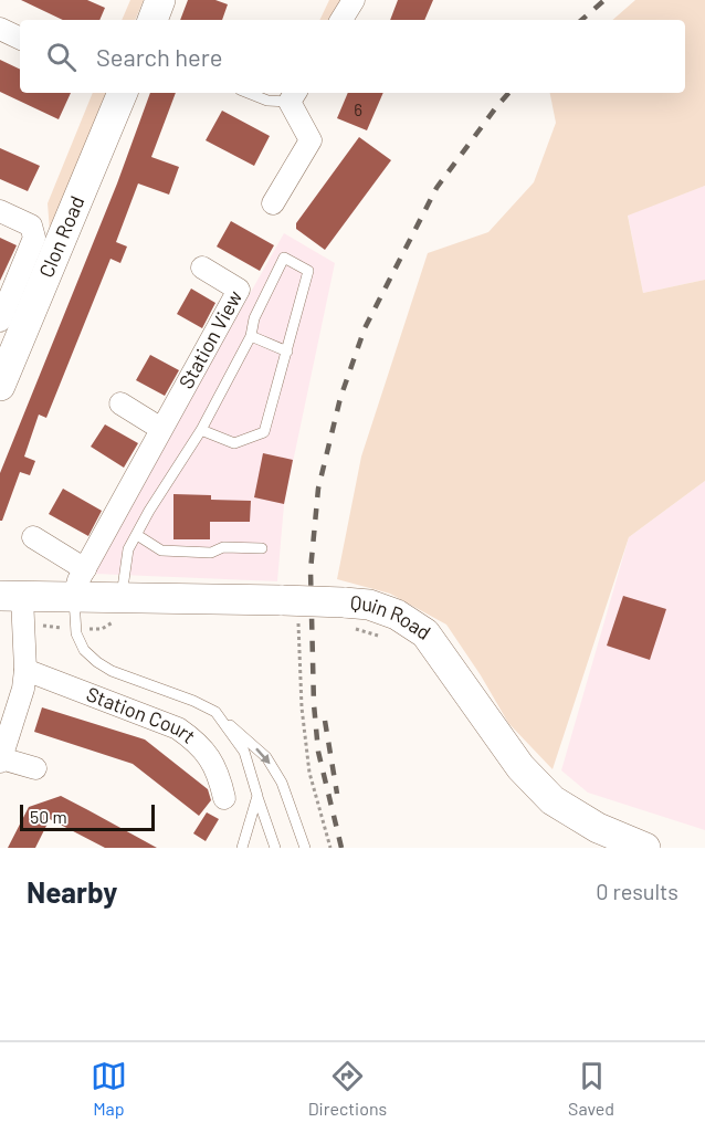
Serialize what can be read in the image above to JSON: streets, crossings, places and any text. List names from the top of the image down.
{
  "streets": {
    "main road": ["Clon Road", "Quin Road"],
    "street": ["Station View", "Station Court"]
  },
  "crossings": [
    ["Station View", "Quin Road"]
  ],
  "house_numbers": ["6"],
  "scale_bar": "50 m",
  "page": {
    "search": "Search here",
    "scale": "50 m",
    "heading": ["Nearby", "0 results"],
    "nav": ["Map", "Directions", "Saved"]
  }
}
